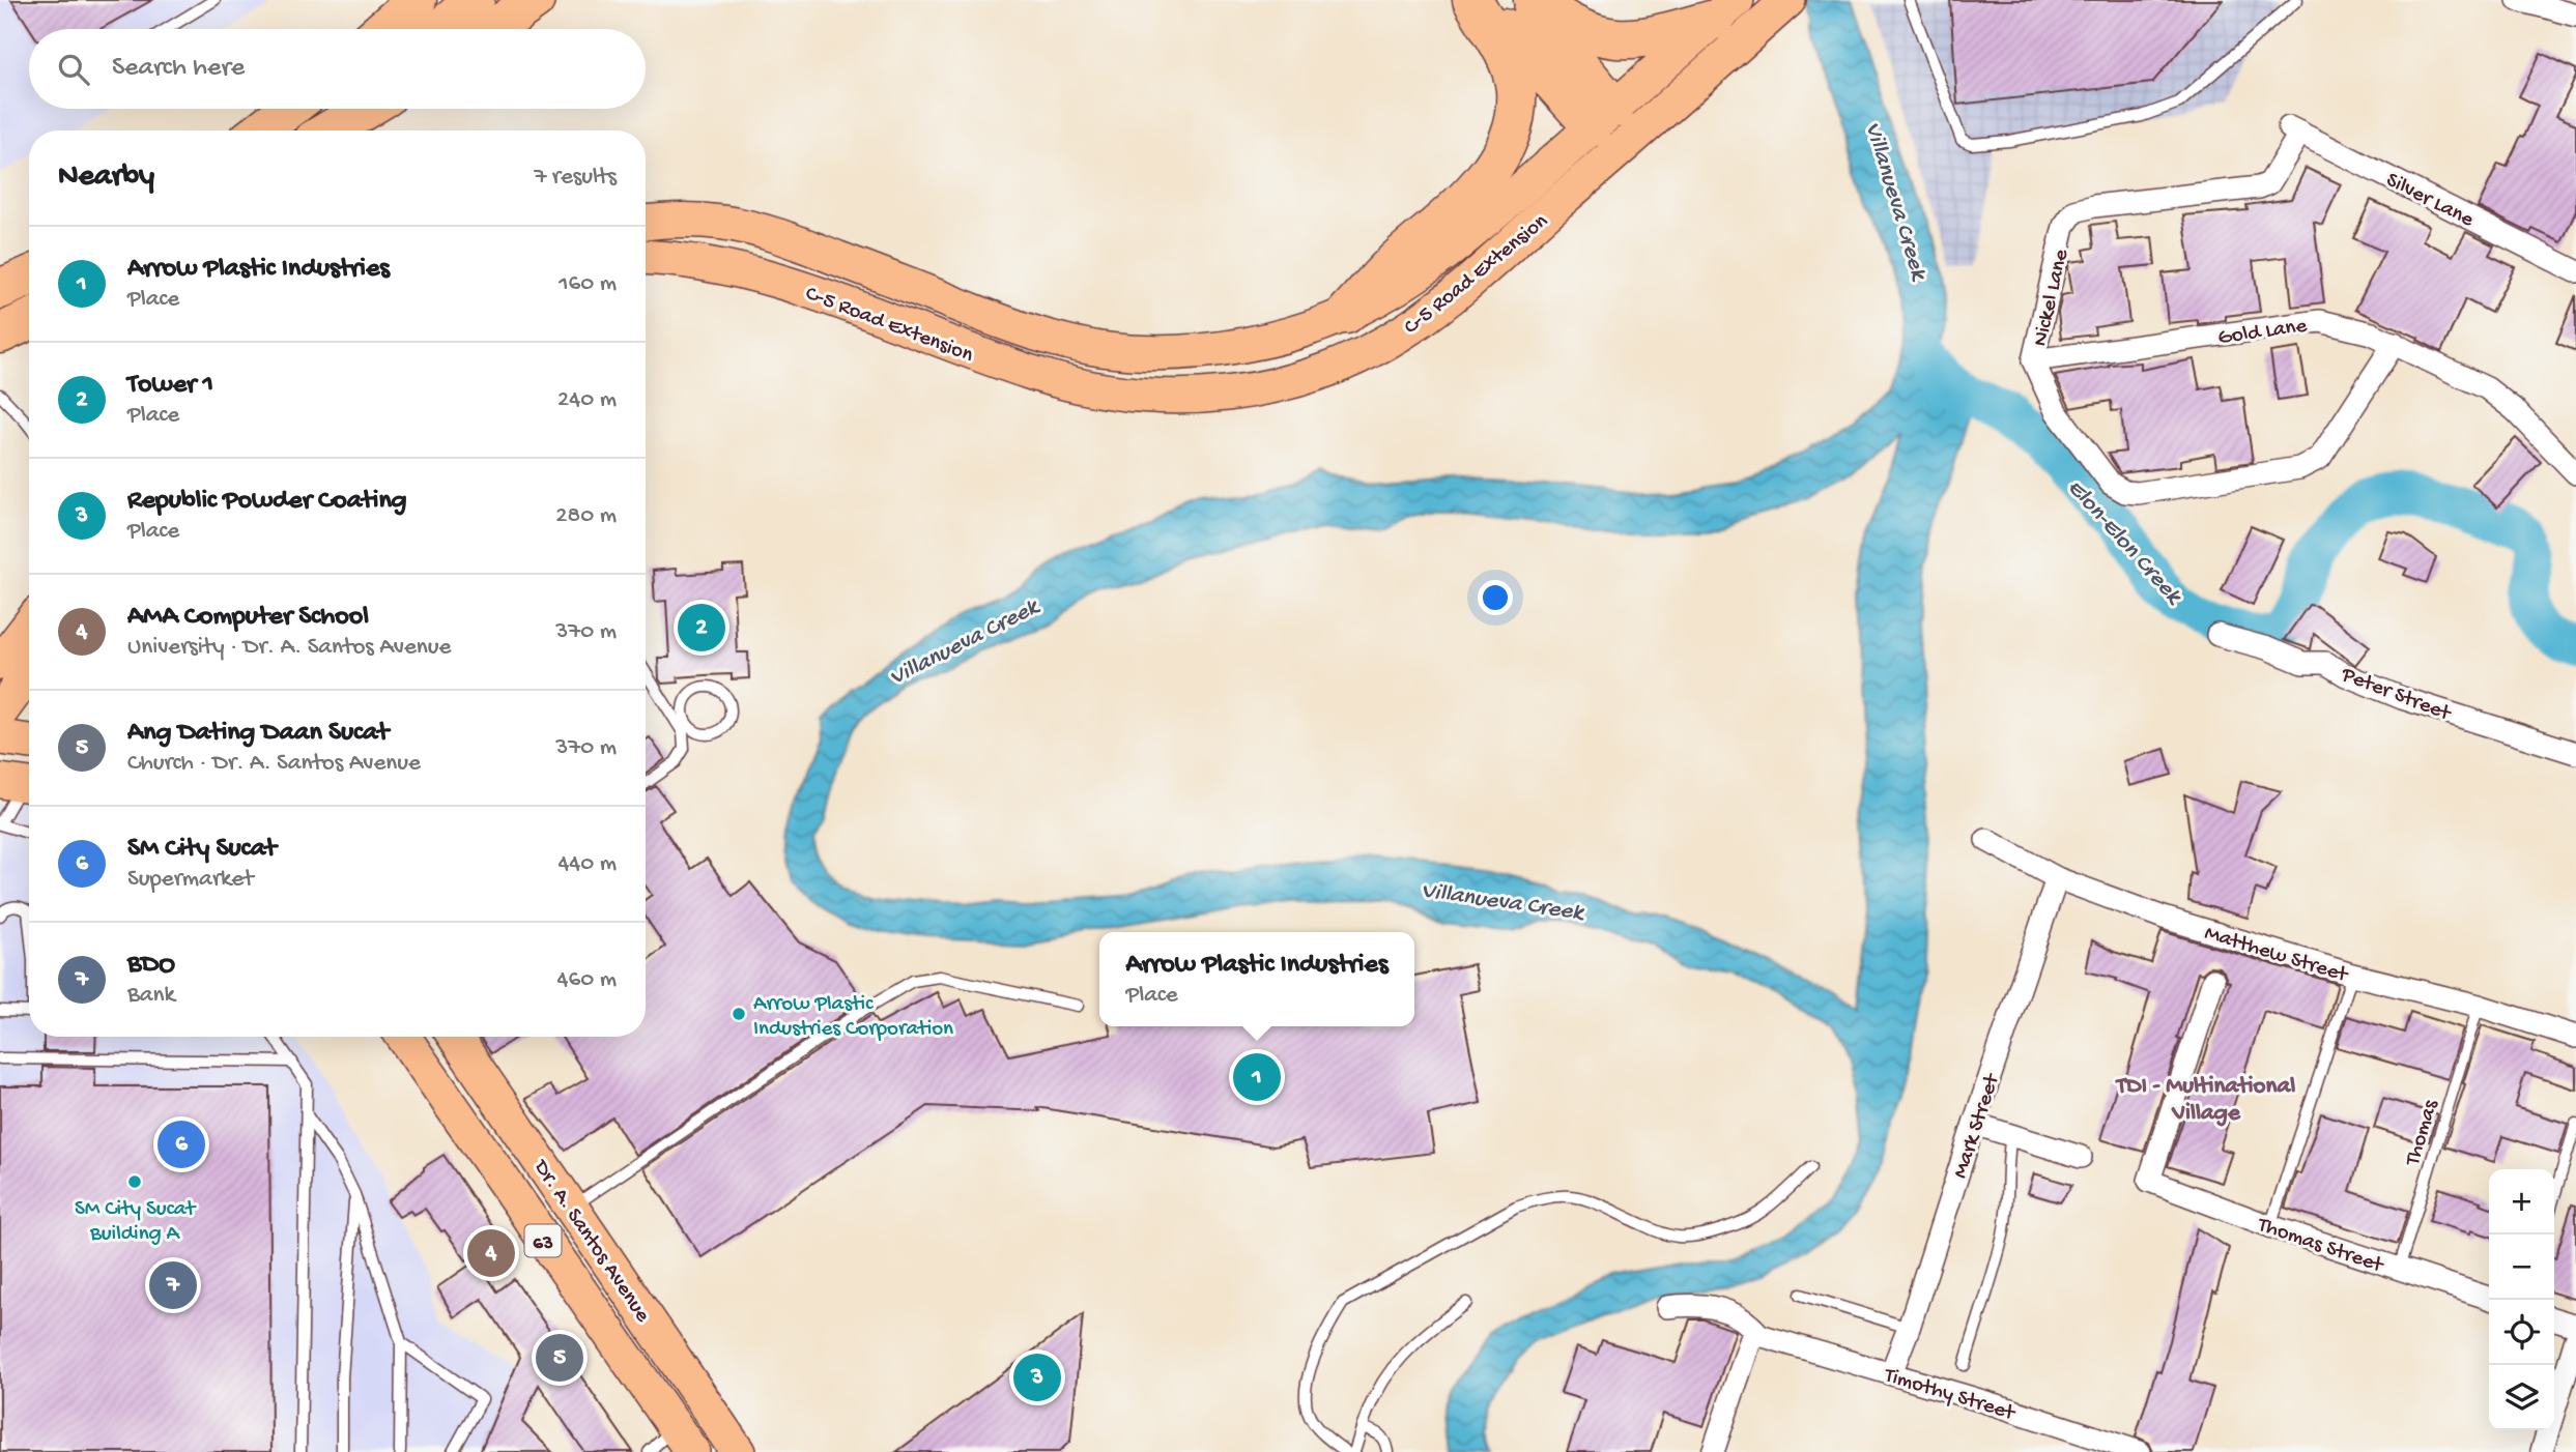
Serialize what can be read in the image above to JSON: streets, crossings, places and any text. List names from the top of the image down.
{
  "streets": {
    "main road": ["C-5 Road Extension", "Dr. A. Santos Avenue", "63"],
    "street": [
      "Silver Lane",
      "Nickel Lane",
      "Gold Lane",
      "Peter Street",
      "Matthew Street",
      "Mark Street",
      "Thomas Street",
      "Timothy Street"
    ],
    "lane": ["Thomas"]
  },
  "crossings": [
    ["Silver Lane", "Nickel Lane"],
    ["Nickel Lane", "Gold Lane"],
    ["Matthew Street", "Mark Street"],
    ["Matthew Street", "Thomas"],
    ["Mark Street", "Timothy Street"],
    ["Thomas", "Thomas Street"]
  ],
  "districts": ["TDI - Multinational Village"],
  "water": ["Villanueva Creek", "Elon-Elon Creek"],
  "places": ["Arrow Plastic Industries Corporation", "SM City Sucat Building A"],
  "page": {
    "search": "Search here",
    "heading": ["Nearby", "7 results"],
    "list": [
      {
        "mark": "1",
        "name": "Arrow Plastic Industries",
        "note": "Place",
        "value": "160 m"
      },
      {
        "mark": "2",
        "name": "Tower 1",
        "note": "Place",
        "value": "240 m"
      },
      {
        "mark": "3",
        "name": "Republic Powder Coating",
        "note": "Place",
        "value": "280 m"
      },
      {
        "mark": "4",
        "name": "AMA Computer School",
        "note": "University · Dr. A. Santos Avenue",
        "value": "370 m"
      },
      {
        "mark": "5",
        "name": "Ang Dating Daan Sucat",
        "note": "Church · Dr. A. Santos Avenue",
        "value": "370 m"
      },
      {
        "mark": "6",
        "name": "SM City Sucat",
        "note": "Supermarket",
        "value": "440 m"
      },
      {
        "mark": "7",
        "name": "BDO",
        "note": "Bank",
        "value": "460 m"
      }
    ],
    "pins": [
      "2",
      "1",
      "6",
      "4",
      "7",
      "5",
      "3"
    ],
    "popup": ["Arrow Plastic Industries", "Place"],
    "map_buttons": ["+", "−"]
  }
}
